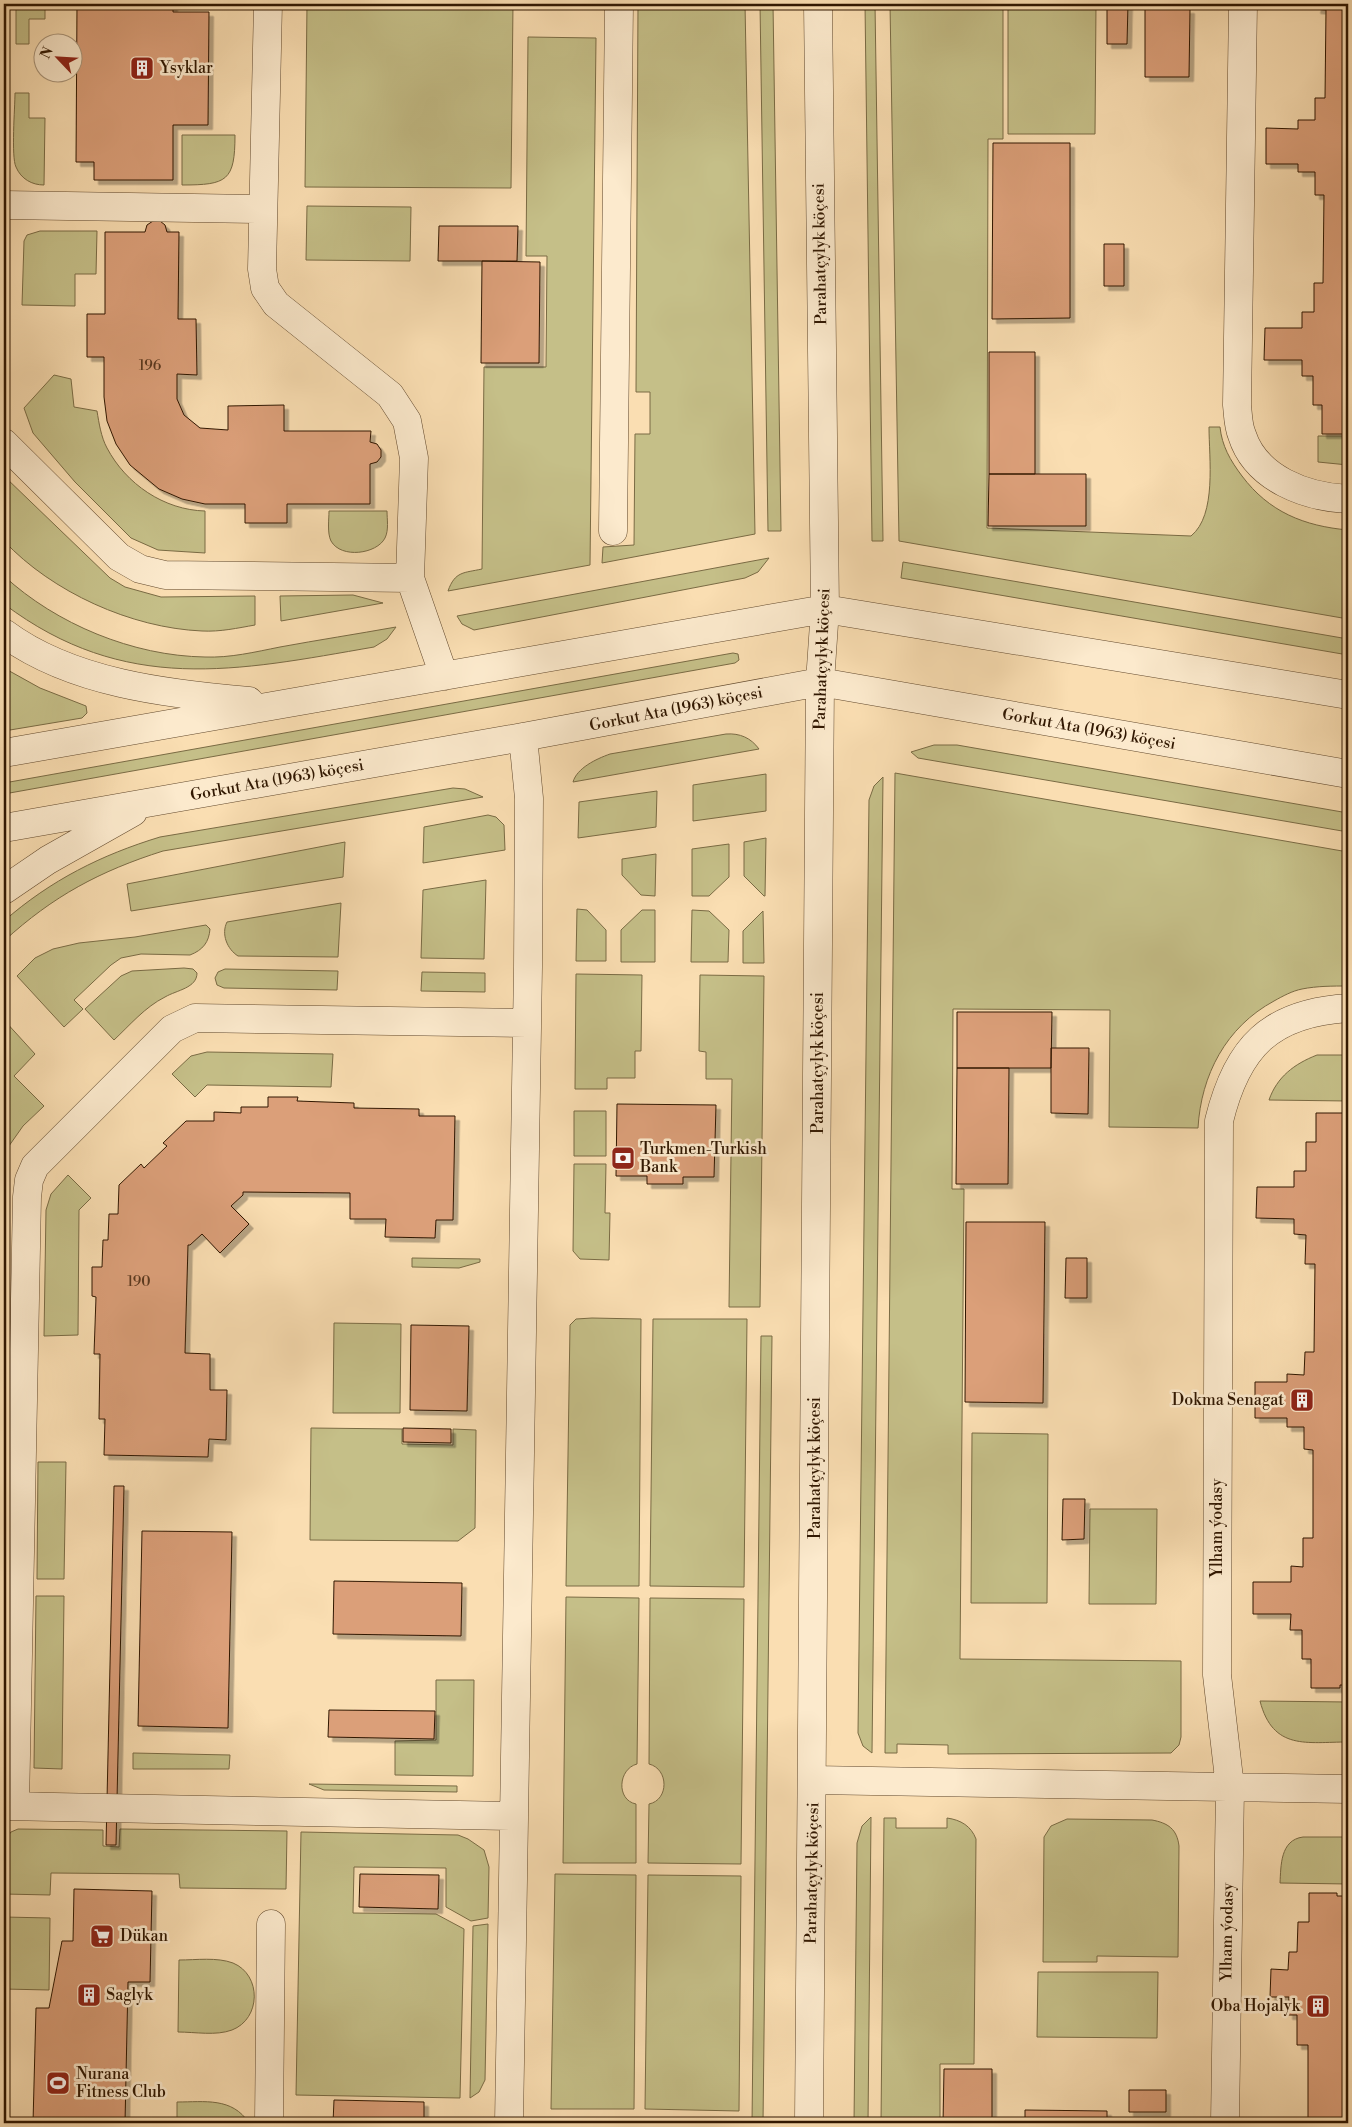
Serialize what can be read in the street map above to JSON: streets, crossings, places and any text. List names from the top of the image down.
{
  "streets": {
    "street": ["Parahatçylyk köçesi", "Gorkut Ata (1963) köçesi", "Ylham ýodasy"]
  },
  "crossings": [
    ["Parahatçylyk köçesi", "Gorkut Ata (1963) köçesi"]
  ],
  "places": {
    "building": [
      "Ysyklar",
      "Dokma Senagat",
      "Saglyk",
      "Oba Hojalyk"
    ],
    "bank": ["Turkmen-Turkish Bank"],
    "supermarket": ["Dükan"],
    "sports": ["Nurana Fitness Club"]
  },
  "house_numbers": ["196", "190"],
  "north": "top left"
}
